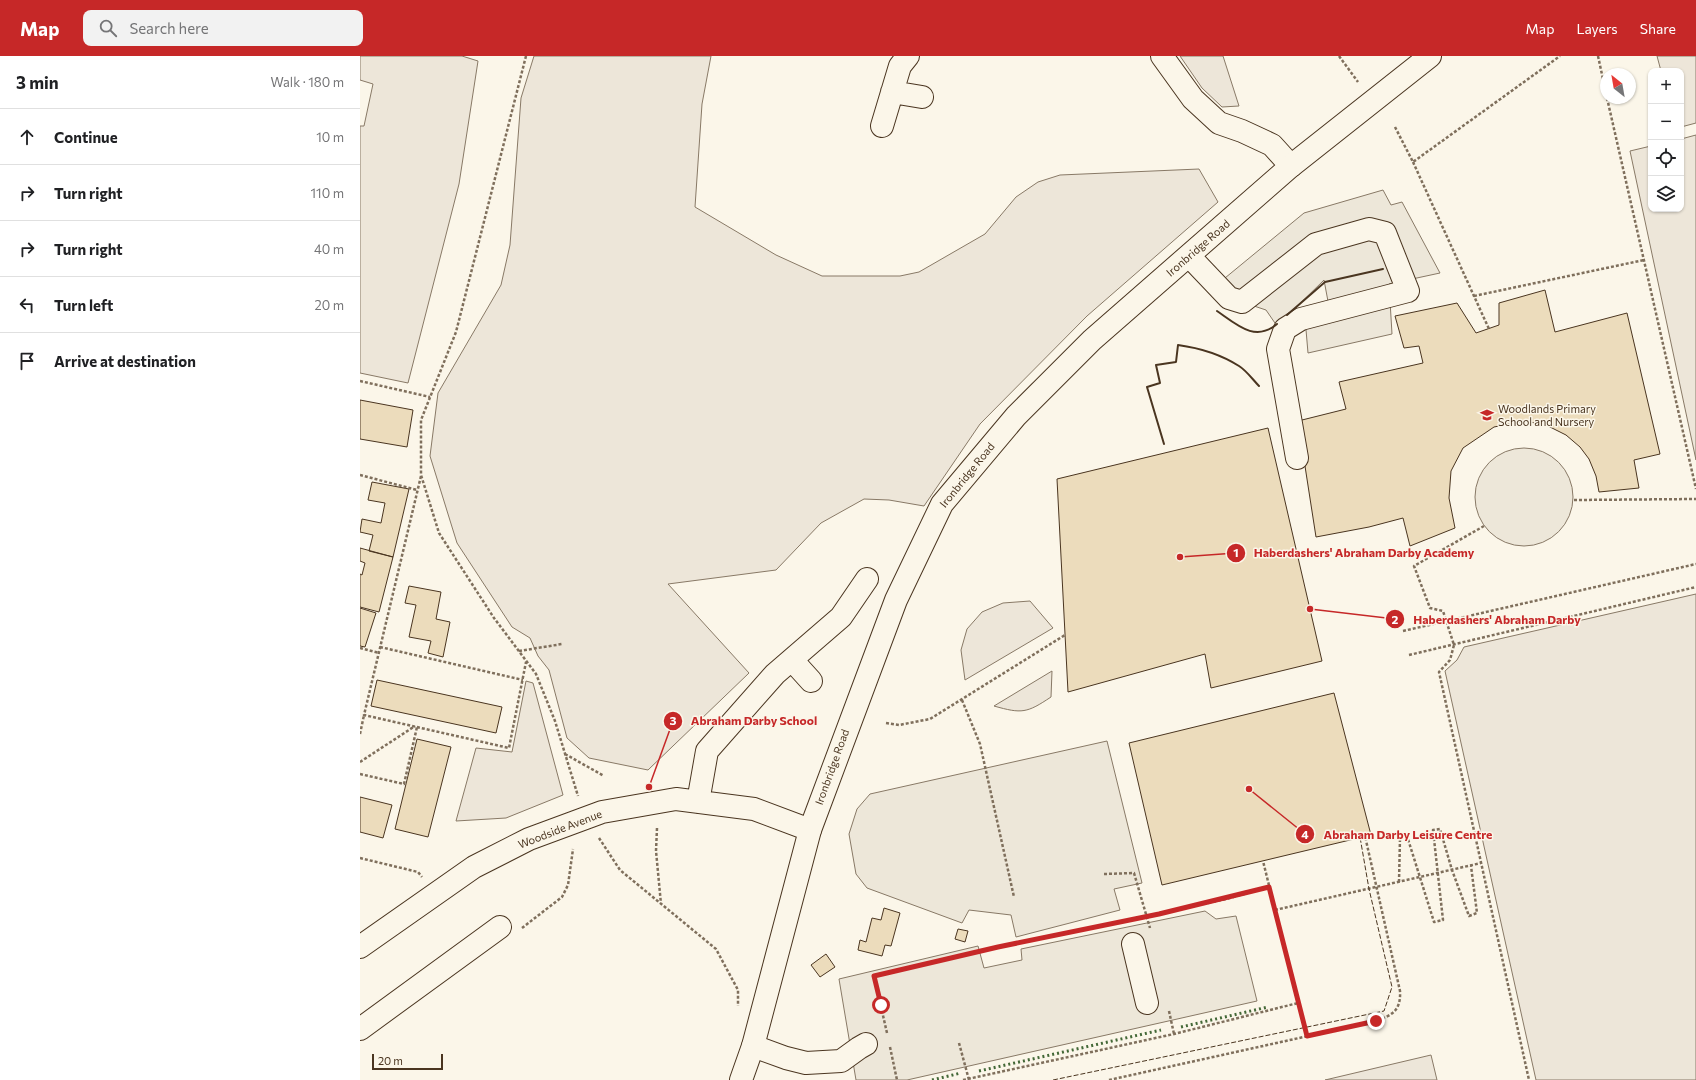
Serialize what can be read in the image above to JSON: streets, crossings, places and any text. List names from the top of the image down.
{
  "streets": {
    "street": ["Ironbridge Road", "Woodside Avenue"]
  },
  "crossings": [
    ["Ironbridge Road", "Woodside Avenue"]
  ],
  "places": {
    "school or university": ["Woodlands Primary School and Nursery"],
    "other": [
      "Haberdashers' Abraham Darby Academy",
      "Haberdashers' Abraham Darby",
      "Abraham Darby School",
      "Abraham Darby Leisure Centre"
    ]
  },
  "scale_bar": "20 m",
  "north": "top left",
  "page": {
    "header": "Map",
    "search": "Search here",
    "nav": ["Map", "Layers", "Share"],
    "heading": ["3 min", "Walk · 180 m"],
    "map_buttons": ["+", "−"],
    "list": [
      ["Continue", "10 m"],
      ["Turn right", "110 m"],
      ["Turn right", "40 m"],
      ["Turn left", "20 m"],
      "Arrive at destination"
    ],
    "scale": "20 m"
  }
}
